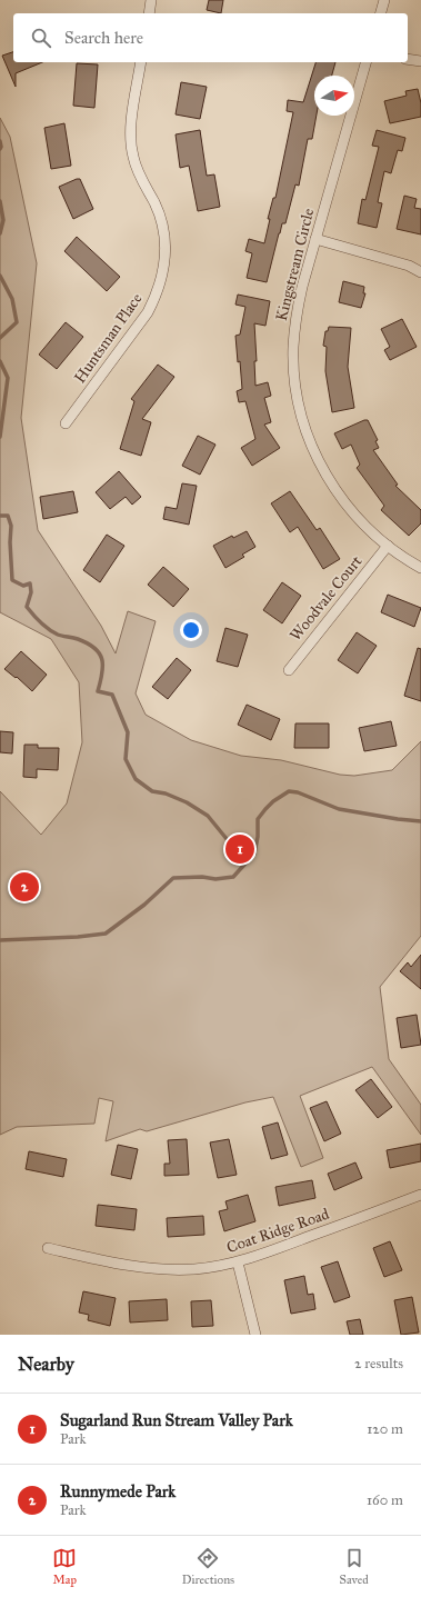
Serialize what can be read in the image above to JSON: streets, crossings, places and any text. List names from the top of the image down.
{
  "streets": {
    "street": [
      "Kingstream Circle",
      "Huntsman Place",
      "Woodvale Court",
      "Coat Ridge Road"
    ]
  },
  "crossings": [
    ["Kingstream Circle", "Woodvale Court"]
  ],
  "north": "right",
  "page": {
    "search": "Search here",
    "pins": ["1", "2"],
    "heading": ["Nearby", "2 results"],
    "list": [
      {
        "mark": "1",
        "name": "Sugarland Run Stream Valley Park",
        "note": "Park",
        "value": "120 m"
      },
      {
        "mark": "2",
        "name": "Runnymede Park",
        "note": "Park",
        "value": "160 m"
      }
    ],
    "nav": ["Map", "Directions", "Saved"]
  }
}
